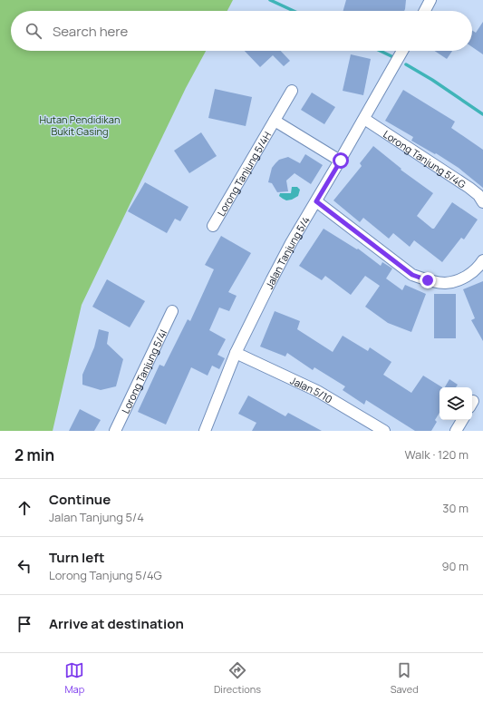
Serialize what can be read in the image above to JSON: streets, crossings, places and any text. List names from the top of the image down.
{
  "streets": {
    "street": [
      "Lorong Tanjung 5/4G",
      "Lorong Tanjung 5/4H",
      "Jalan Tanjung 5/4",
      "Lorong Tanjung 5/4I",
      "Jalan 5/10"
    ]
  },
  "crossings": [
    ["Lorong Tanjung 5/4G", "Jalan Tanjung 5/4"],
    ["Lorong Tanjung 5/4H", "Jalan Tanjung 5/4"],
    ["Jalan Tanjung 5/4", "Jalan 5/10"]
  ],
  "parks": ["Hutan Pendidikan Bukit Gasing"],
  "page": {
    "search": "Search here",
    "heading": ["2 min", "Walk · 120 m"],
    "list": [
      ["Continue", "Jalan Tanjung 5/4", "30 m"],
      ["Turn left", "Lorong Tanjung 5/4G", "90 m"],
      "Arrive at destination"
    ],
    "nav": ["Map", "Directions", "Saved"]
  }
}
